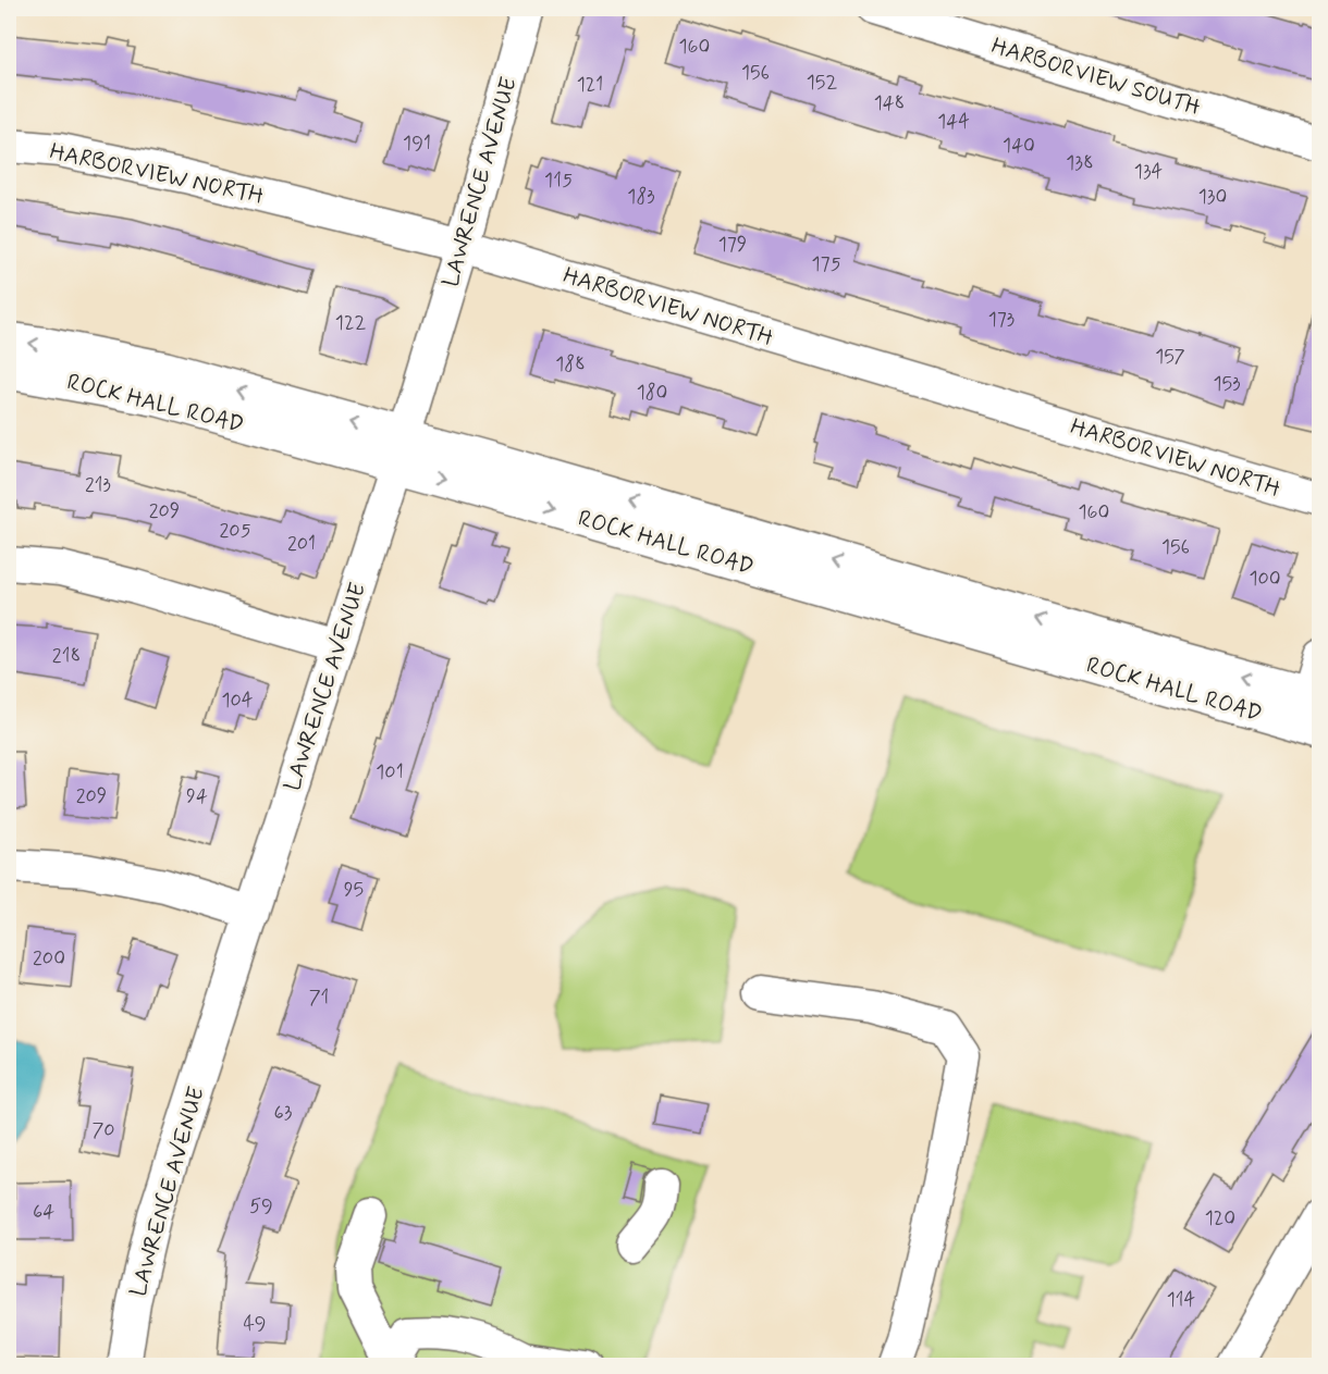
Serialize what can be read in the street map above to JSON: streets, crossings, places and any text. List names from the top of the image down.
{
  "streets": {
    "main road": ["ROCK HALL ROAD"],
    "street": ["HARBORVIEW SOUTH", "HARBORVIEW NORTH", "LAWRENCE AVENUE"]
  },
  "crossings": [
    ["HARBORVIEW NORTH", "LAWRENCE AVENUE"],
    ["LAWRENCE AVENUE", "ROCK HALL ROAD"]
  ],
  "house_numbers": [
    "160",
    "156",
    "152",
    "121",
    "148",
    "144",
    "191",
    "140",
    "138",
    "134",
    "115",
    "183",
    "130",
    "179",
    "175",
    "173",
    "122",
    "157",
    "188",
    "153",
    "180",
    "213",
    "209",
    "160",
    "205",
    "201",
    "156",
    "100",
    "218",
    "104",
    "101",
    "209",
    "94",
    "95",
    "200",
    "71",
    "63",
    "70",
    "59",
    "64",
    "120",
    "114",
    "49"
  ]
}
